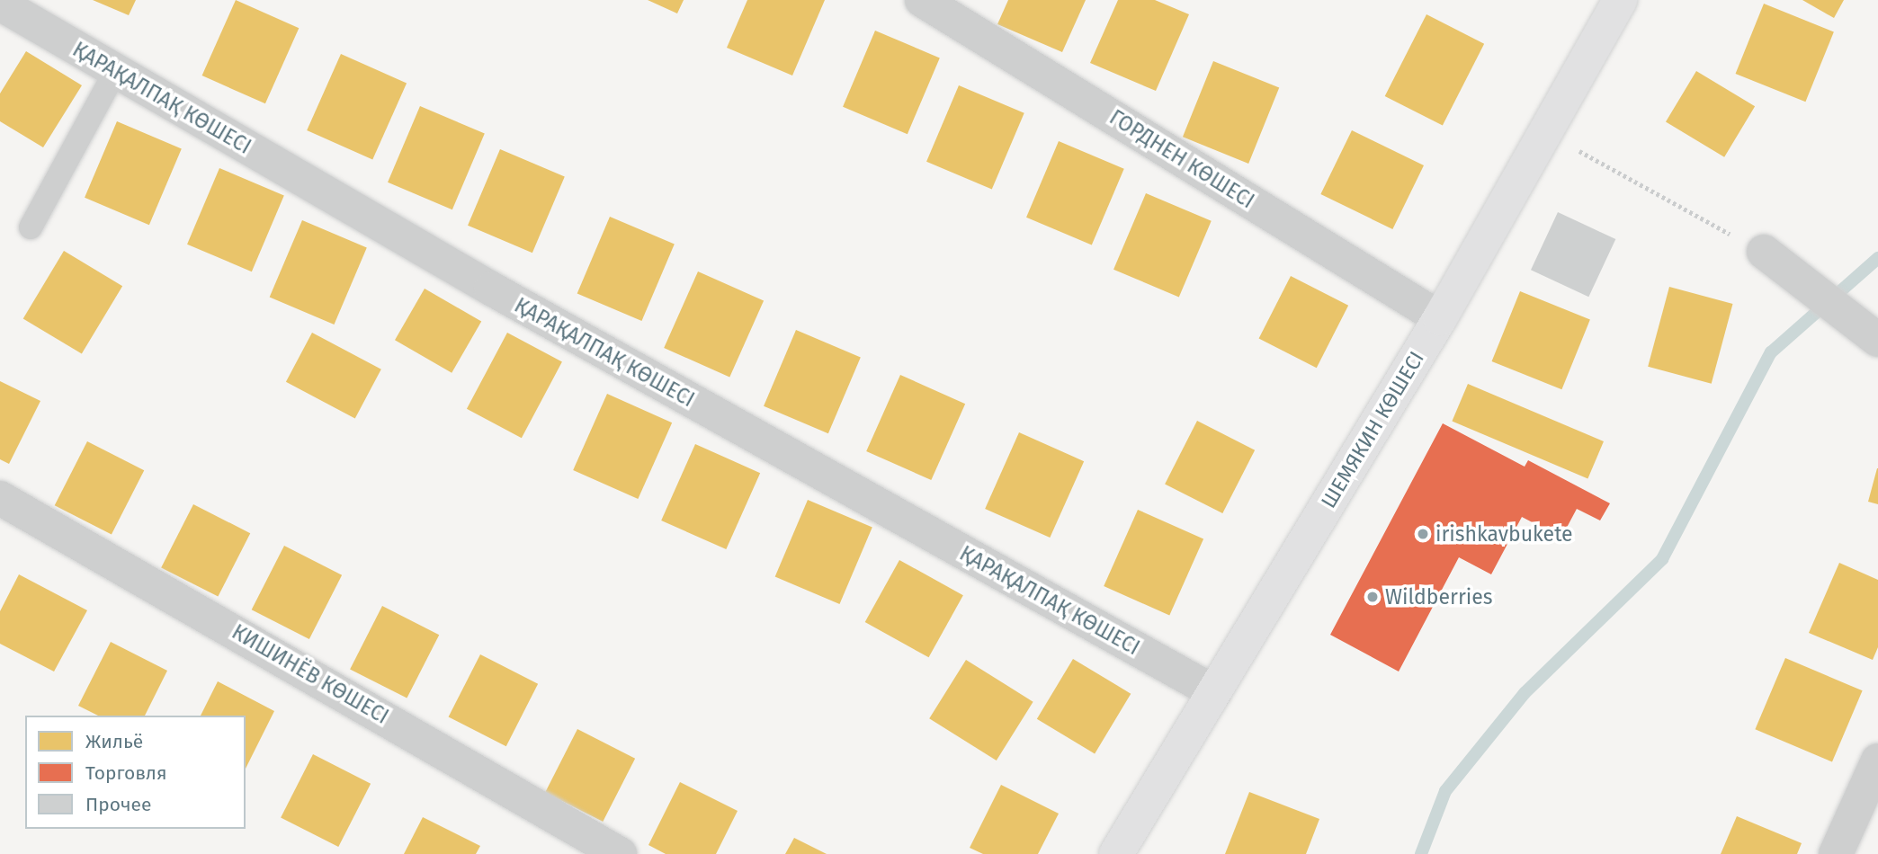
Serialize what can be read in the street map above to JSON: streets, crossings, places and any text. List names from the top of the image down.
{
  "streets": {
    "main road": ["ШЕМЯКИН КӨШЕСІ"],
    "street": ["ҚАРАҚАЛПАҚ КӨШЕСІ", "ГОРДНЕН КӨШЕСІ", "КИШИНЁВ КӨШЕСІ"]
  },
  "crossings": [
    ["ҚАРАҚАЛПАҚ КӨШЕСІ", "ШЕМЯКИН КӨШЕСІ"],
    ["ГОРДНЕН КӨШЕСІ", "ШЕМЯКИН КӨШЕСІ"]
  ],
  "places": ["irishkavbukete", "Wildberries"],
  "legend": ["Жильё", "Торговля", "Прочее"]
}
